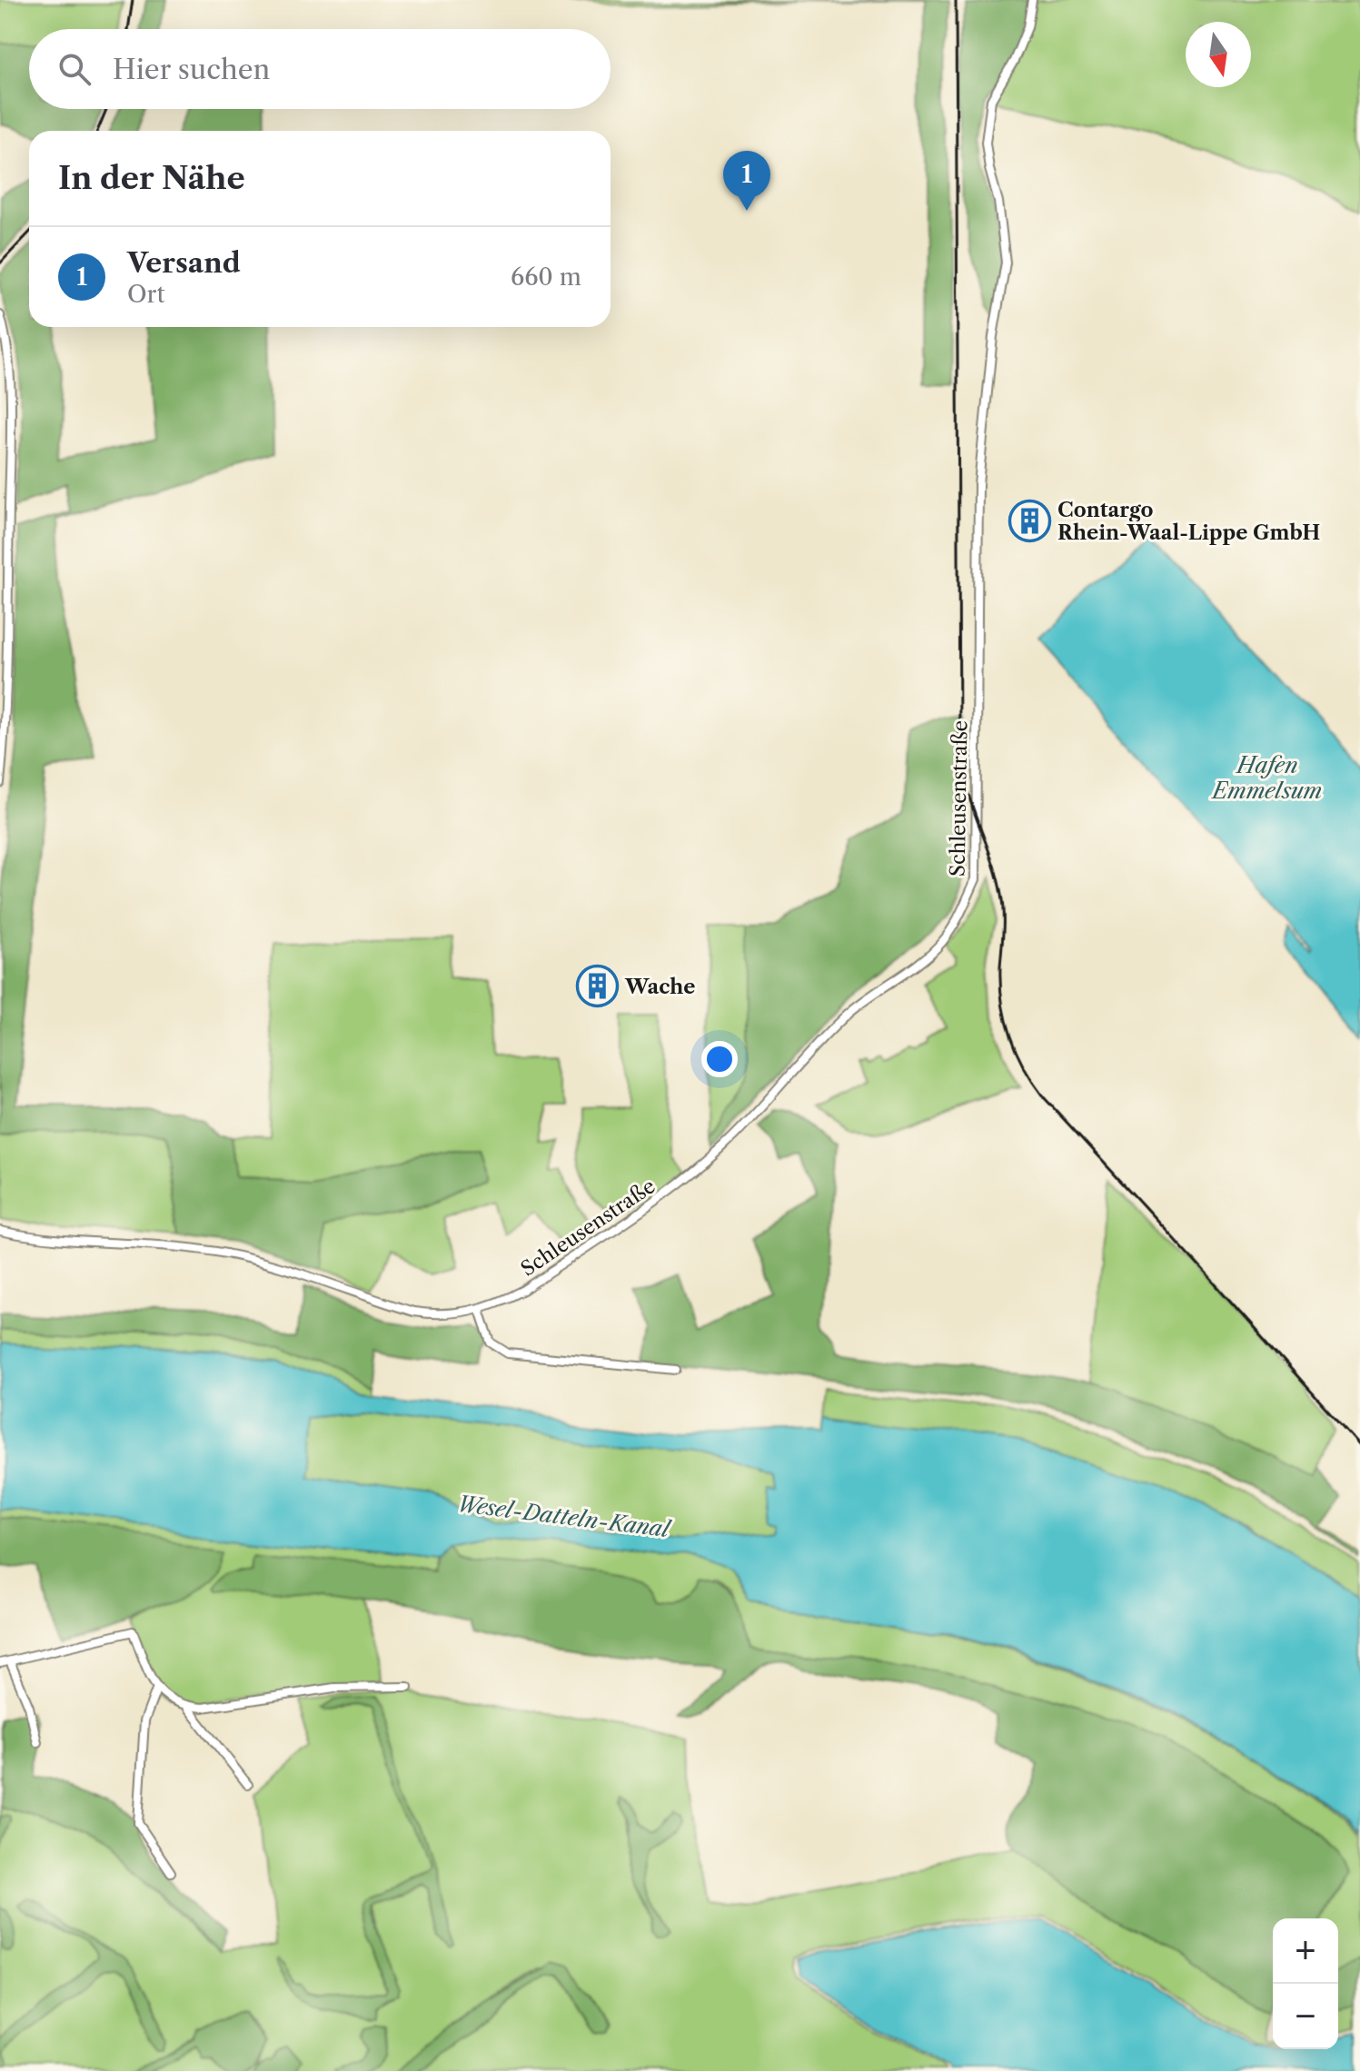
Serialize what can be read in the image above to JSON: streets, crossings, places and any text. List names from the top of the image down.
{
  "streets": {
    "street": ["Schleusenstraße"]
  },
  "water": ["Hafen Emmelsum", "Wesel-Datteln-Kanal"],
  "places": {
    "building": ["Contargo Rhein-Waal-Lippe GmbH", "Wache"]
  },
  "north": "bottom",
  "page": {
    "search": "Hier suchen",
    "heading": "In der Nähe",
    "pins": "1",
    "list": [
      {
        "mark": "1",
        "name": "Versand",
        "note": "Ort",
        "value": "660 m"
      }
    ],
    "map_buttons": ["+", "−"]
  }
}
